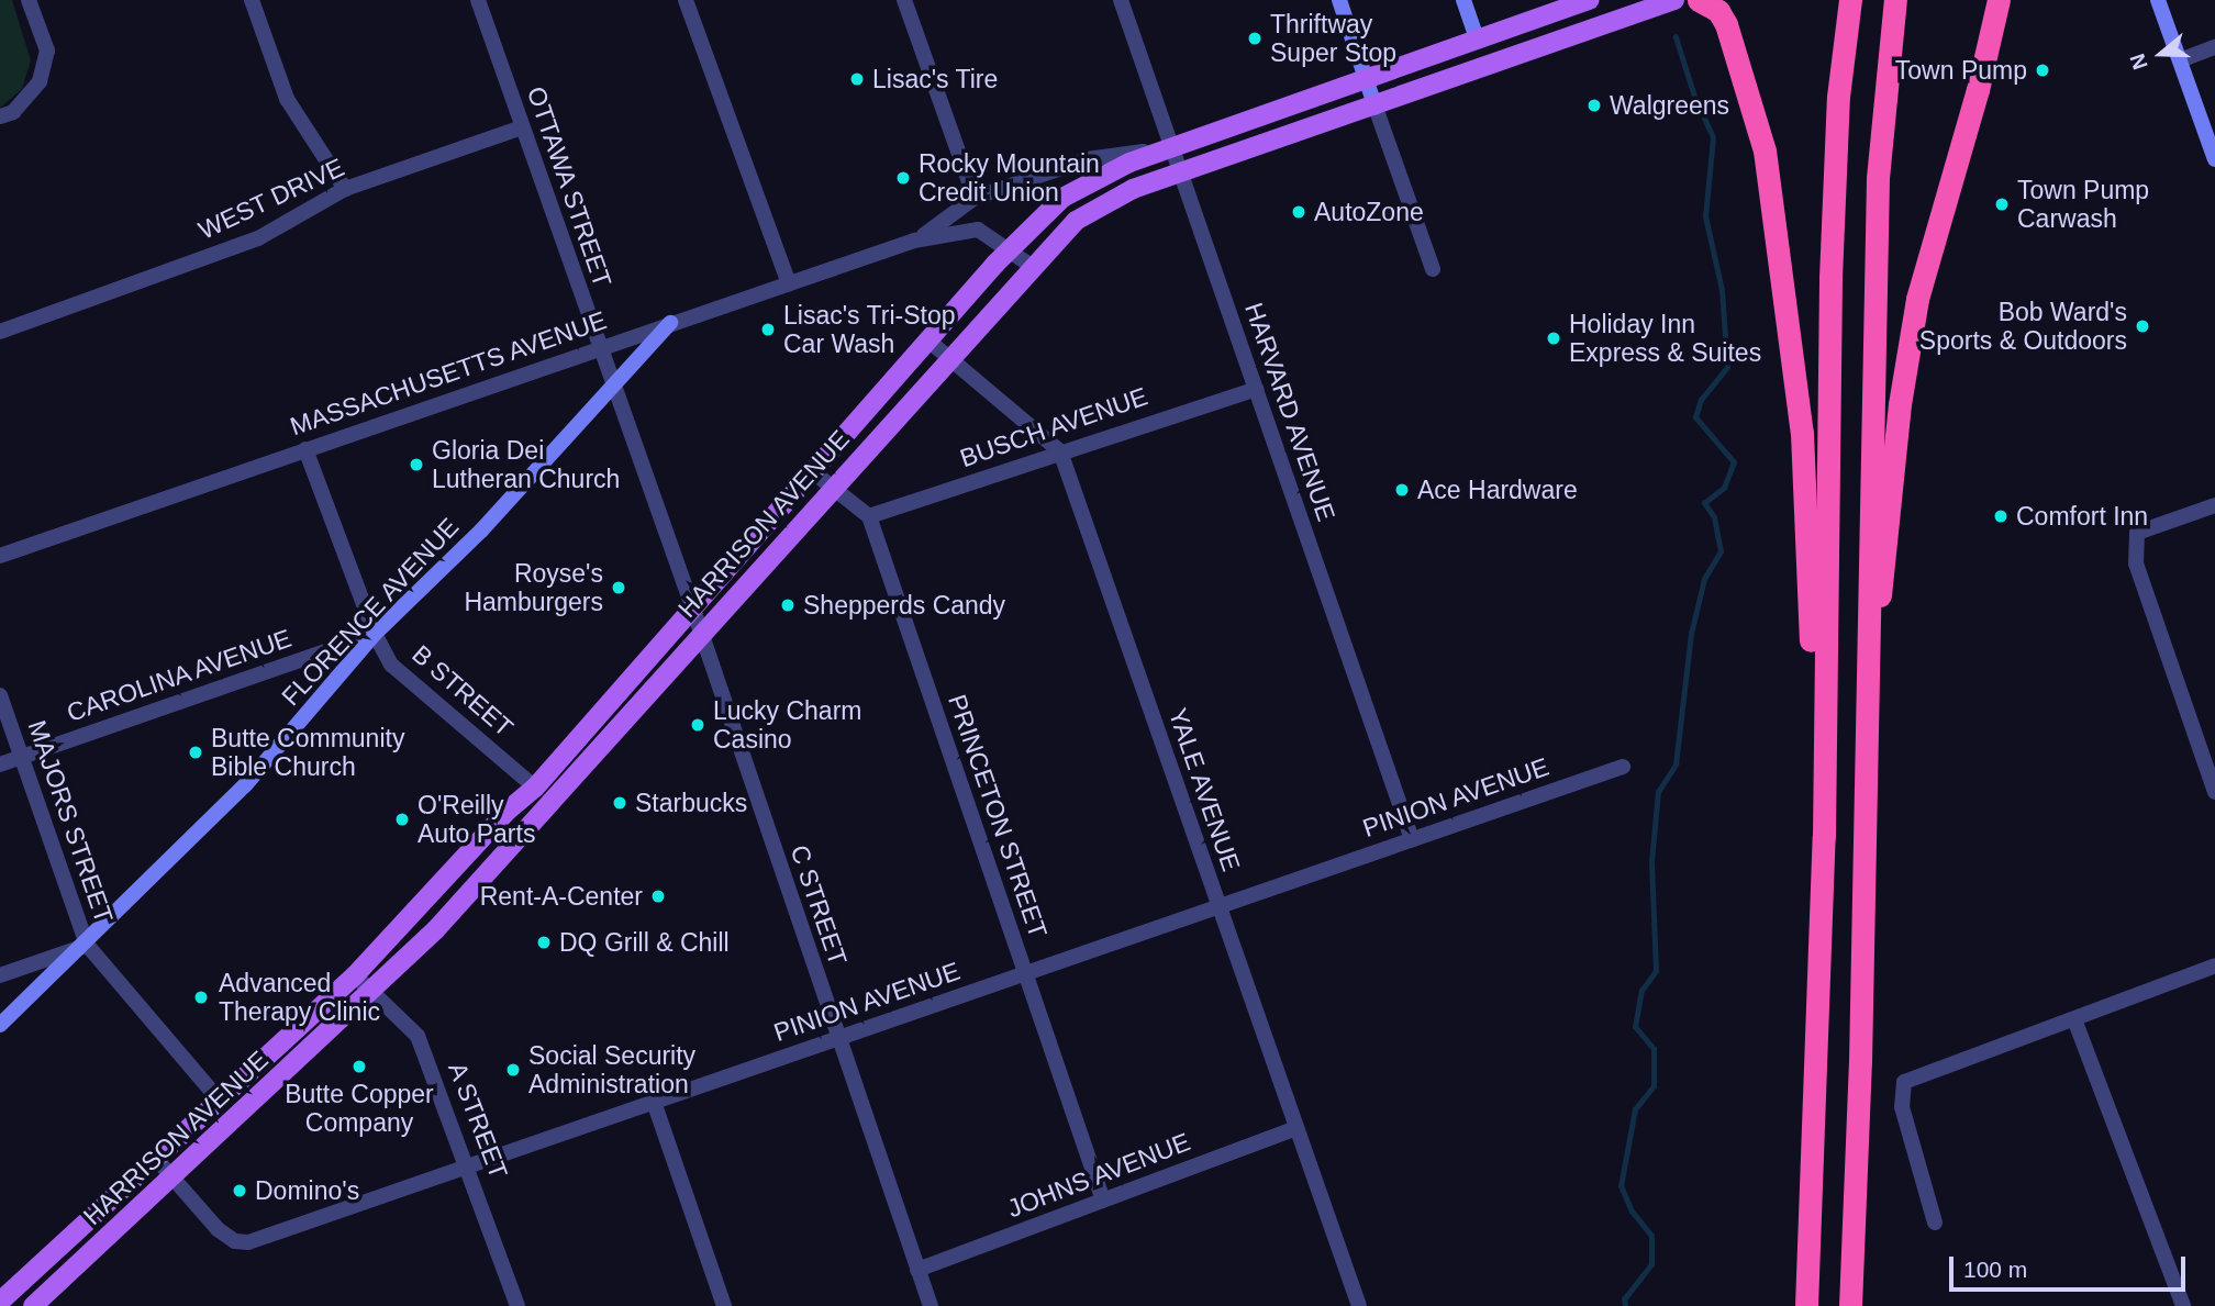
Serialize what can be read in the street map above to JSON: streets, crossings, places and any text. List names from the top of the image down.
{
  "streets": {
    "main road": ["HARRISON AVENUE"],
    "street": [
      "OTTAWA STREET",
      "WEST DRIVE",
      "MASSACHUSETTS AVENUE",
      "HARVARD AVENUE",
      "BUSCH AVENUE",
      "FLORENCE AVENUE",
      "CAROLINA AVENUE",
      "B STREET",
      "YALE AVENUE",
      "PINION AVENUE",
      "PRINCETON STREET",
      "MAJORS STREET",
      "C STREET",
      "A STREET",
      "JOHNS AVENUE"
    ]
  },
  "crossings": [
    ["OTTAWA STREET", "WEST DRIVE"],
    ["OTTAWA STREET", "MASSACHUSETTS AVENUE"],
    ["OTTAWA STREET", "HARRISON AVENUE"],
    ["OTTAWA STREET", "FLORENCE AVENUE"],
    ["OTTAWA STREET", "C STREET"],
    ["MASSACHUSETTS AVENUE", "HARVARD AVENUE"],
    ["MASSACHUSETTS AVENUE", "HARRISON AVENUE"],
    ["MASSACHUSETTS AVENUE", "FLORENCE AVENUE"],
    ["MASSACHUSETTS AVENUE", "B STREET"],
    ["HARVARD AVENUE", "BUSCH AVENUE"],
    ["HARVARD AVENUE", "HARRISON AVENUE"],
    ["HARVARD AVENUE", "PINION AVENUE"],
    ["BUSCH AVENUE", "YALE AVENUE"],
    ["BUSCH AVENUE", "PRINCETON STREET"],
    ["HARRISON AVENUE", "B STREET"],
    ["HARRISON AVENUE", "PINION AVENUE"],
    ["HARRISON AVENUE", "MAJORS STREET"],
    ["HARRISON AVENUE", "C STREET"],
    ["HARRISON AVENUE", "A STREET"],
    ["FLORENCE AVENUE", "CAROLINA AVENUE"],
    ["FLORENCE AVENUE", "B STREET"],
    ["FLORENCE AVENUE", "MAJORS STREET"],
    ["CAROLINA AVENUE", "B STREET"],
    ["CAROLINA AVENUE", "MAJORS STREET"],
    ["YALE AVENUE", "PINION AVENUE"],
    ["YALE AVENUE", "JOHNS AVENUE"],
    ["PINION AVENUE", "PRINCETON STREET"],
    ["PINION AVENUE", "C STREET"],
    ["PINION AVENUE", "A STREET"],
    ["PRINCETON STREET", "JOHNS AVENUE"],
    ["C STREET", "JOHNS AVENUE"]
  ],
  "places": [
    "Thriftway Super Stop",
    "Town Pump",
    "Lisac's Tire",
    "Walgreens",
    "Rocky Mountain Credit Union",
    "Town Pump Carwash",
    "AutoZone",
    "Bob Ward's Sports & Outdoors",
    "Lisac's Tri-Stop Car Wash",
    "Holiday Inn Express & Suites",
    "Gloria Dei Lutheran Church",
    "Ace Hardware",
    "Comfort Inn",
    "Royse's Hamburgers",
    "Shepperds Candy",
    "Lucky Charm Casino",
    "Butte Community Bible Church",
    "Starbucks",
    "O'Reilly Auto Parts",
    "Rent-A-Center",
    "DQ Grill & Chill",
    "Advanced Therapy Clinic",
    "Butte Copper Company",
    "Social Security Administration",
    "Domino's"
  ],
  "scale_bar": "100 m",
  "north": "left"
}
